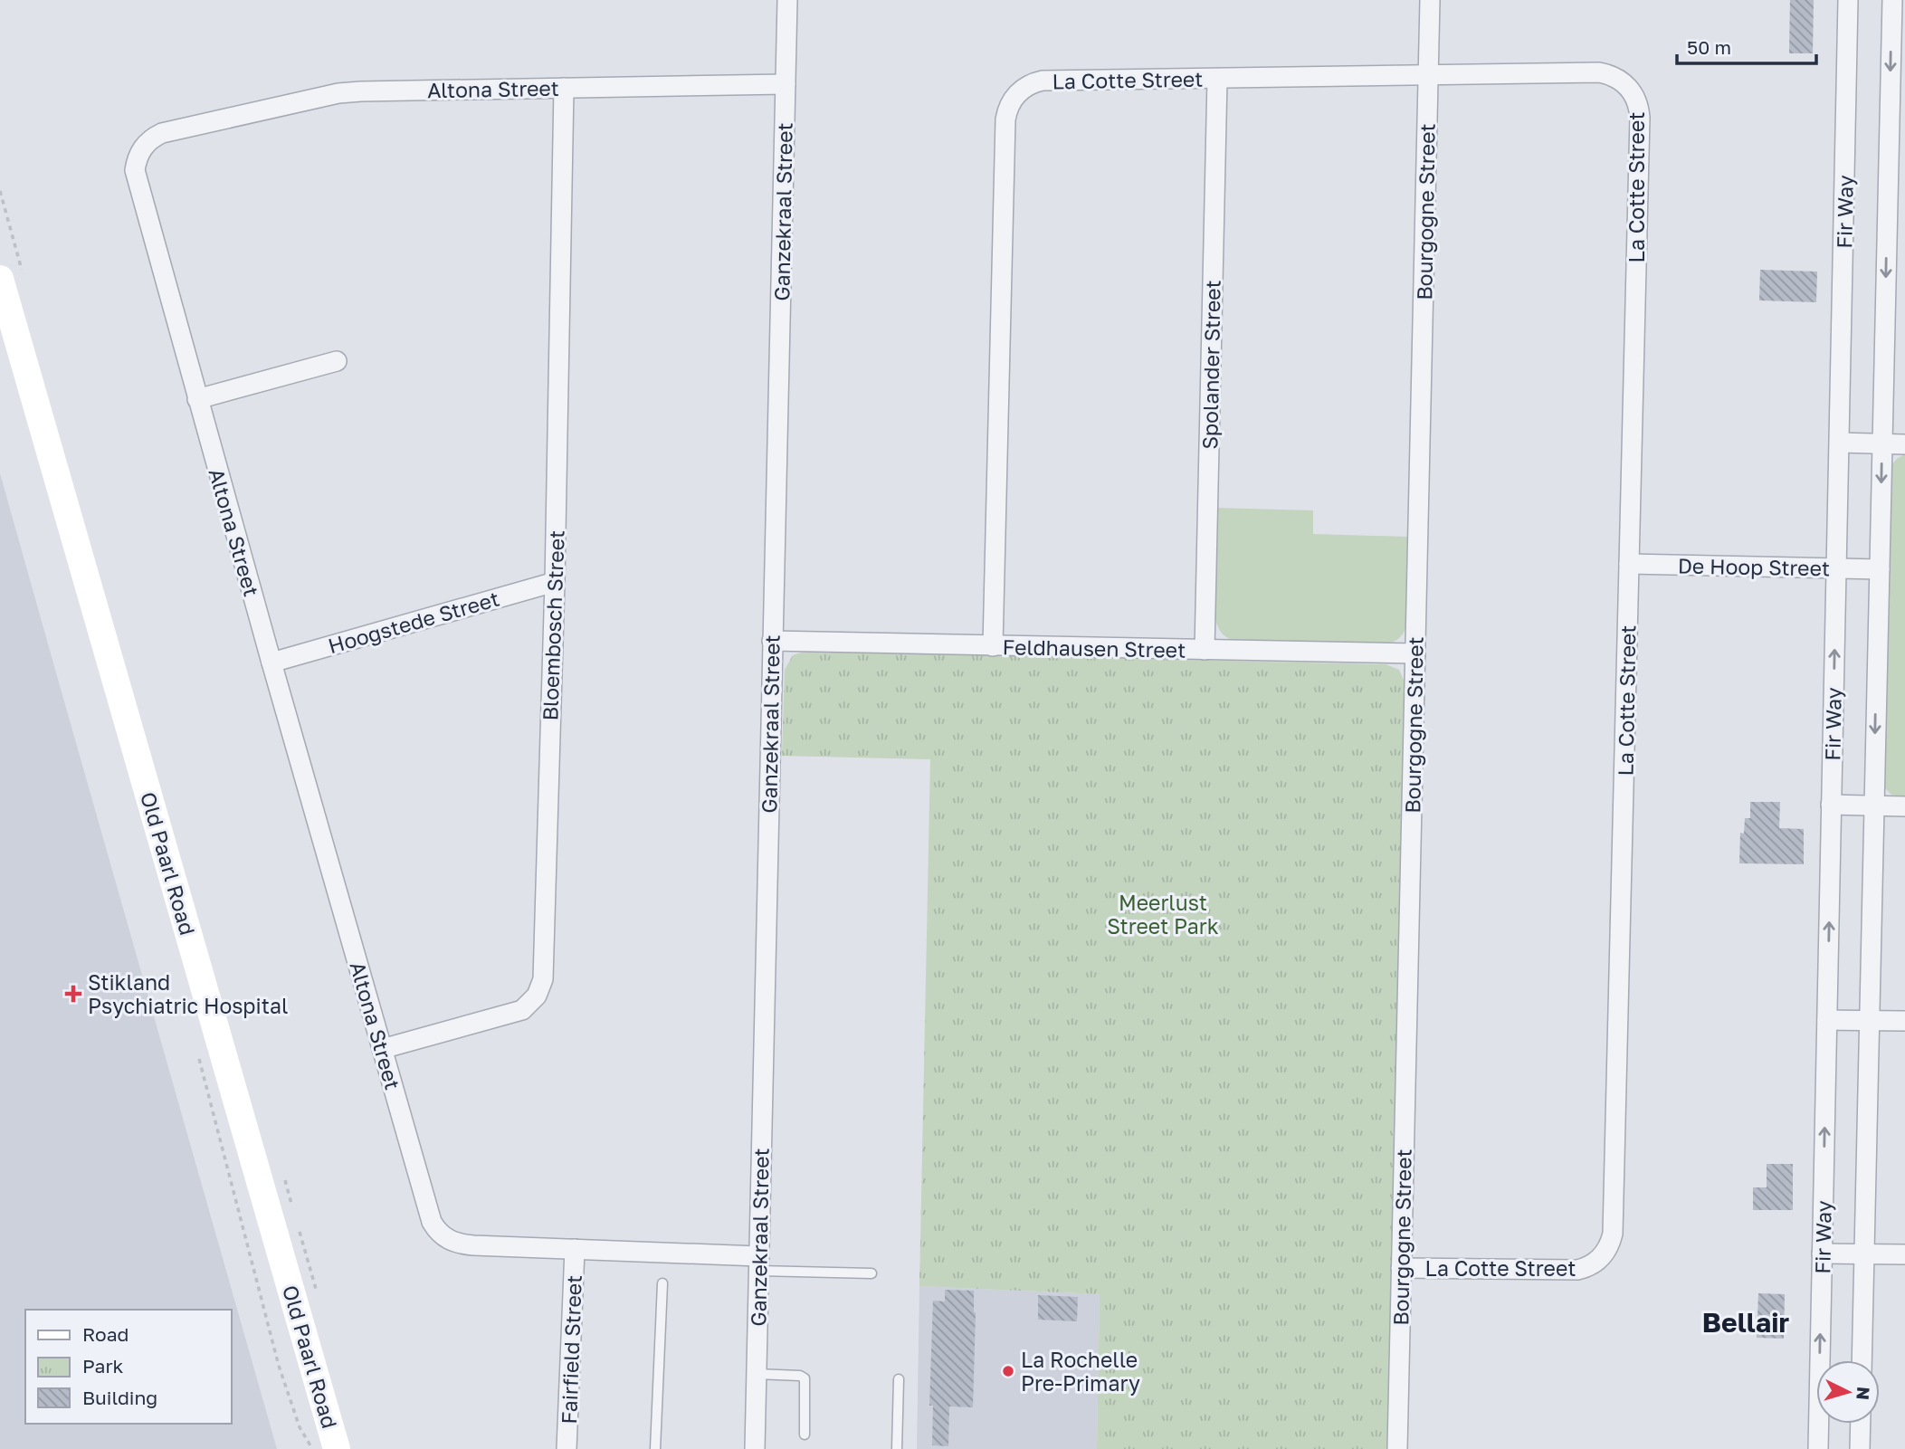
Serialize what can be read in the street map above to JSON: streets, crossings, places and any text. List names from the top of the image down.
{
  "streets": {
    "main road": ["Old Paarl Road"],
    "street": [
      "La Cotte Street",
      "Altona Street",
      "Ganzekraal Street",
      "Bourgogne Street",
      "Fir Way",
      "Spolander Street",
      "De Hoop Street",
      "Hoogstede Street",
      "Bloembosch Street",
      "Feldhausen Street",
      "Fairfield Street"
    ]
  },
  "crossings": [
    ["La Cotte Street", "Bourgogne Street"],
    ["La Cotte Street", "Spolander Street"],
    ["La Cotte Street", "De Hoop Street"],
    ["La Cotte Street", "Feldhausen Street"],
    ["Altona Street", "Ganzekraal Street"],
    ["Altona Street", "Hoogstede Street"],
    ["Altona Street", "Bloembosch Street"],
    ["Altona Street", "Fairfield Street"],
    ["Ganzekraal Street", "Feldhausen Street"],
    ["Bourgogne Street", "Feldhausen Street"],
    ["Fir Way", "De Hoop Street"],
    ["Spolander Street", "Feldhausen Street"],
    ["Hoogstede Street", "Bloembosch Street"]
  ],
  "districts": ["Bellair"],
  "parks": ["Meerlust Street Park"],
  "places": {
    "health": ["Stikland Psychiatric Hospital"],
    "other": ["La Rochelle Pre-Primary"]
  },
  "legend": ["Road", "Park", "Building"],
  "scale_bar": "50 m",
  "north": "right"
}
